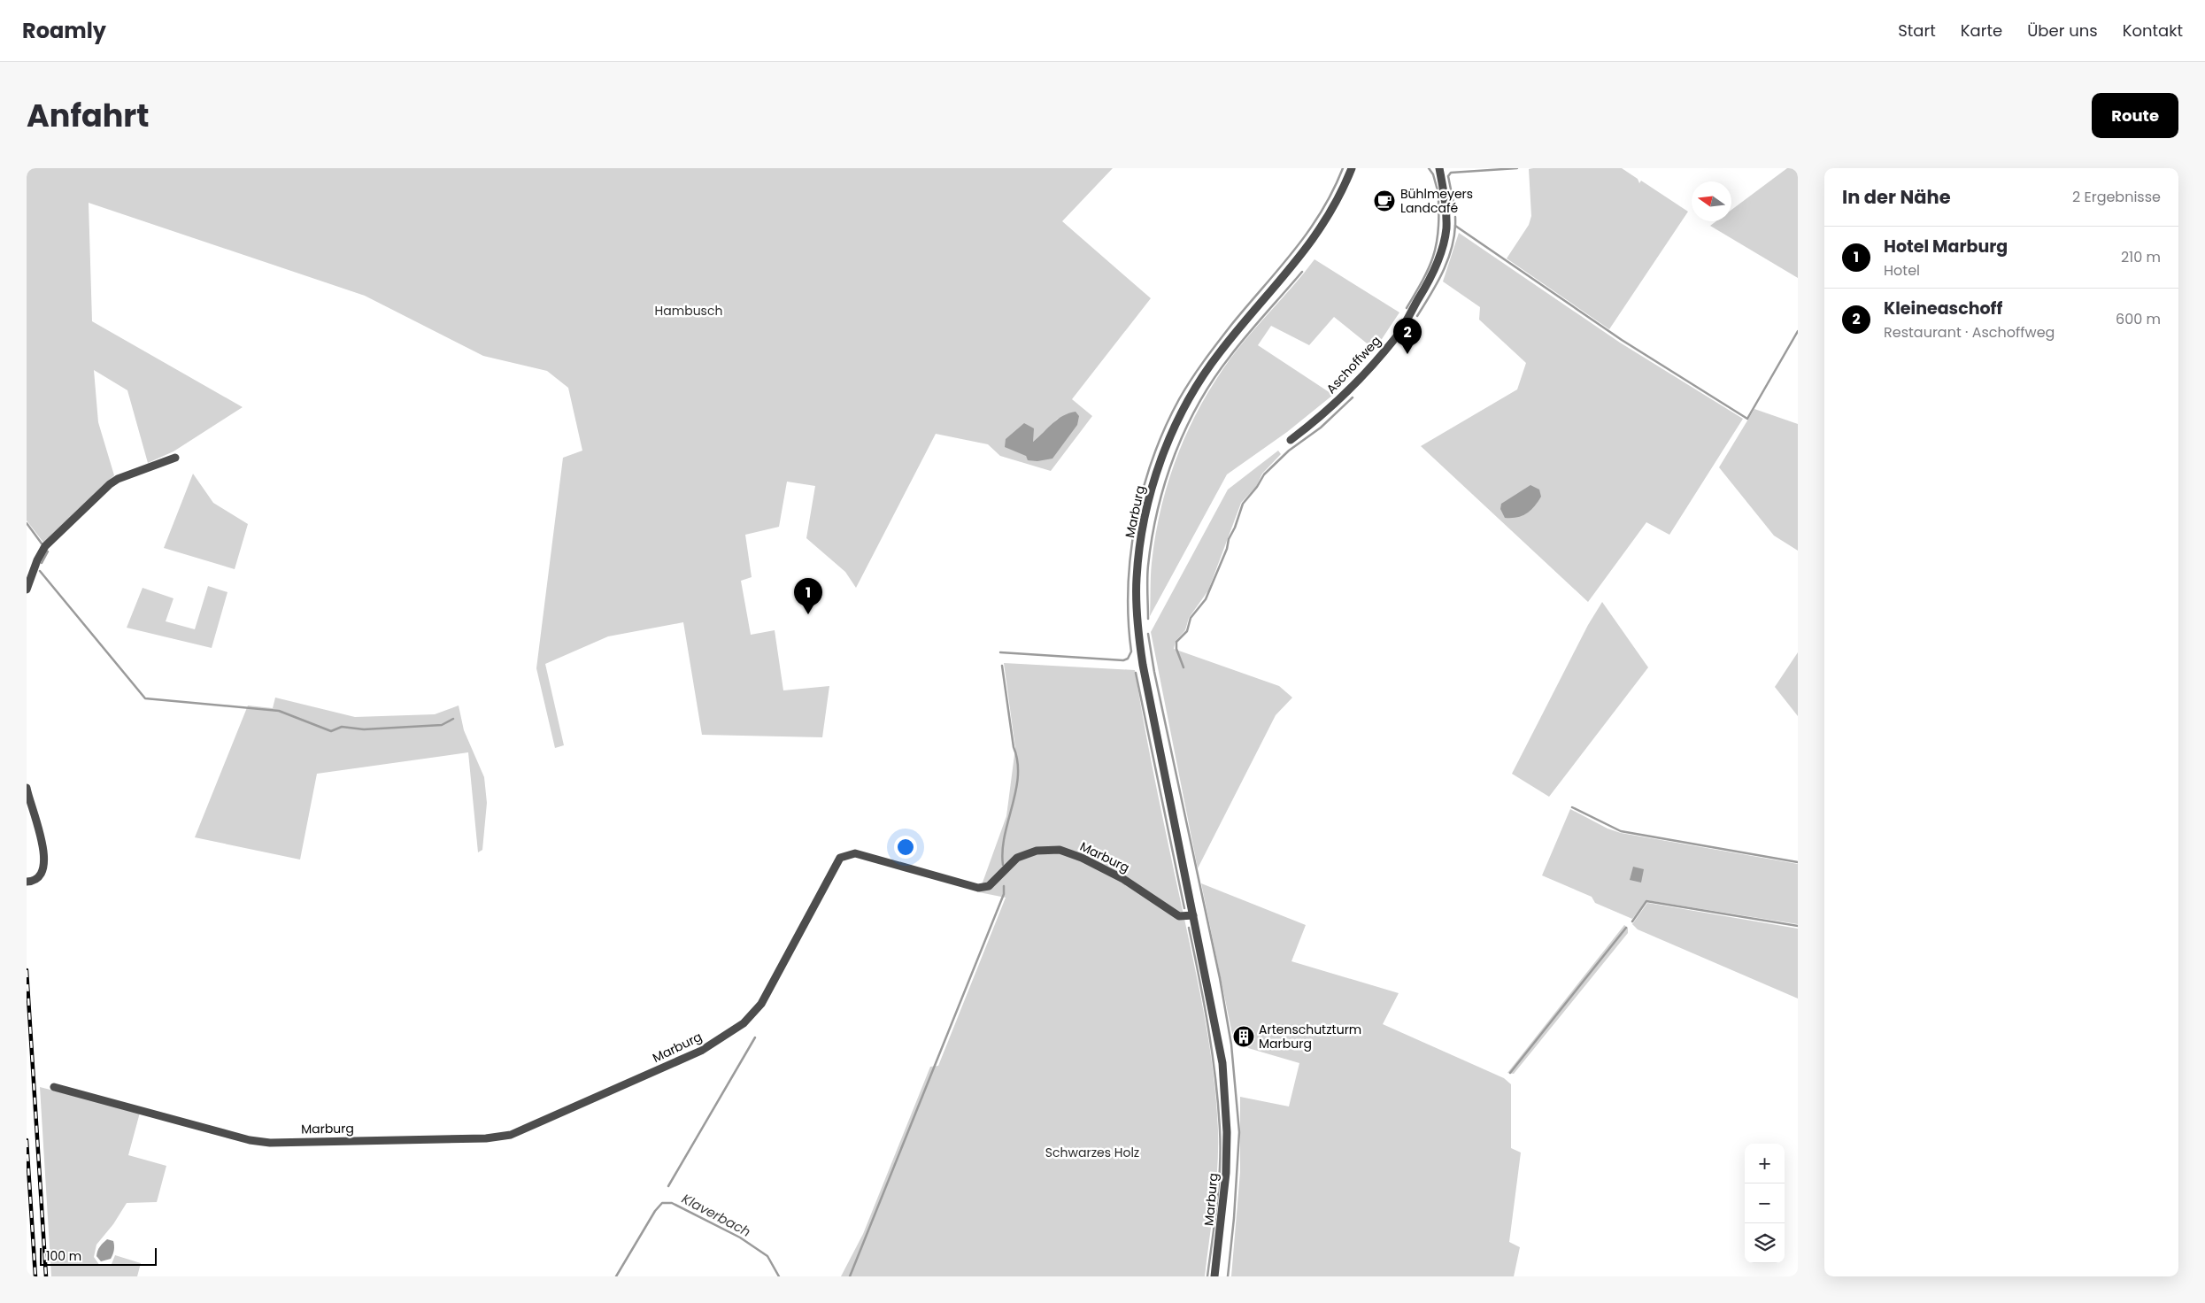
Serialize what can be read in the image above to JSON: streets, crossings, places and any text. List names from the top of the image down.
{
  "streets": {
    "street": ["Aschoffweg", "Marburg"]
  },
  "water": ["Klaverbach"],
  "parks": ["Hambusch", "Schwarzes Holz"],
  "places": {
    "cafe": ["Bühlmeyers Landcafé"],
    "building": ["Artenschutzturm Marburg"]
  },
  "scale_bar": "100 m",
  "north": "left",
  "page": {
    "header": "Roamly",
    "nav": [
      "Start",
      "Karte",
      "Über uns",
      "Kontakt"
    ],
    "title": "Anfahrt",
    "buttons": "Route",
    "heading": ["In der Nähe", "2 Ergebnisse"],
    "list": [
      {
        "mark": "1",
        "name": "Hotel Marburg",
        "note": "Hotel",
        "value": "210 m"
      },
      {
        "mark": "2",
        "name": "Kleineaschoff",
        "note": "Restaurant · Aschoffweg",
        "value": "600 m"
      }
    ],
    "pins": ["2", "1"],
    "map_buttons": ["+", "−"],
    "scale": "100 m"
  }
}
